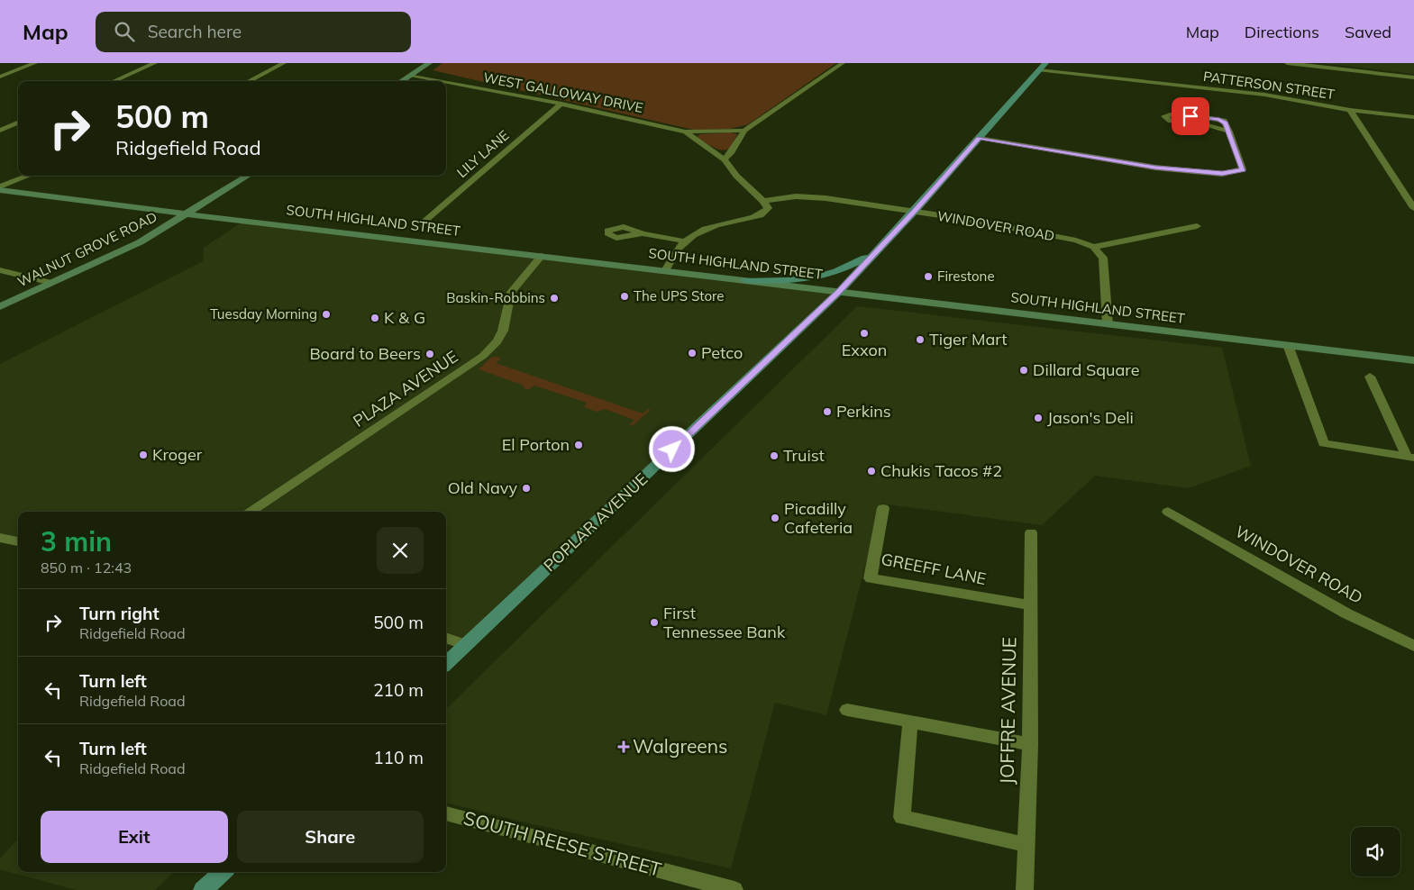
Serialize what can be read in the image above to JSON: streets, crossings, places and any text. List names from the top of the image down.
{
  "streets": {
    "main road": ["SOUTH HIGHLAND STREET", "WALNUT GROVE ROAD", "POPLAR AVENUE"],
    "street": [
      "PATTERSON STREET",
      "WEST GALLOWAY DRIVE",
      "LILY LANE",
      "WINDOVER ROAD",
      "PLAZA AVENUE",
      "GREEFF LANE",
      "JOFFRE AVENUE",
      "SOUTH REESE STREET"
    ]
  },
  "crossings": [
    ["PATTERSON STREET", "POPLAR AVENUE"],
    ["WEST GALLOWAY DRIVE", "LILY LANE"],
    ["WEST GALLOWAY DRIVE", "WINDOVER ROAD"],
    ["SOUTH HIGHLAND STREET", "WALNUT GROVE ROAD"],
    ["SOUTH HIGHLAND STREET", "PLAZA AVENUE"],
    ["SOUTH HIGHLAND STREET", "POPLAR AVENUE"],
    ["WINDOVER ROAD", "POPLAR AVENUE"],
    ["GREEFF LANE", "JOFFRE AVENUE"]
  ],
  "places": {
    "other": [
      "Firestone",
      "The UPS Store",
      "Baskin-Robbins",
      "Tuesday Morning",
      "K & G",
      "Exxon",
      "Tiger Mart",
      "Petco",
      "Board to Beers",
      "Dillard Square",
      "Perkins",
      "Jason's Deli",
      "El Porton",
      "Kroger",
      "Truist",
      "Chukis Tacos #2",
      "Old Navy",
      "Picadilly Cafeteria",
      "First Tennessee Bank"
    ],
    "health": ["Walgreens"]
  },
  "page": {
    "header": "Map",
    "search": "Search here",
    "nav": ["Map", "Directions", "Saved"],
    "turn": ["500 m", "Ridgefield Road"],
    "heading": ["3 min", "850 m · 12:43"],
    "list": [
      {
        "name": "Turn right",
        "note": "Ridgefield Road",
        "value": "500 m"
      },
      {
        "name": "Turn left",
        "note": "Ridgefield Road",
        "value": "210 m"
      },
      {
        "name": "Turn left",
        "note": "Ridgefield Road",
        "value": "110 m"
      }
    ],
    "buttons": ["Exit", "Share"]
  }
}
